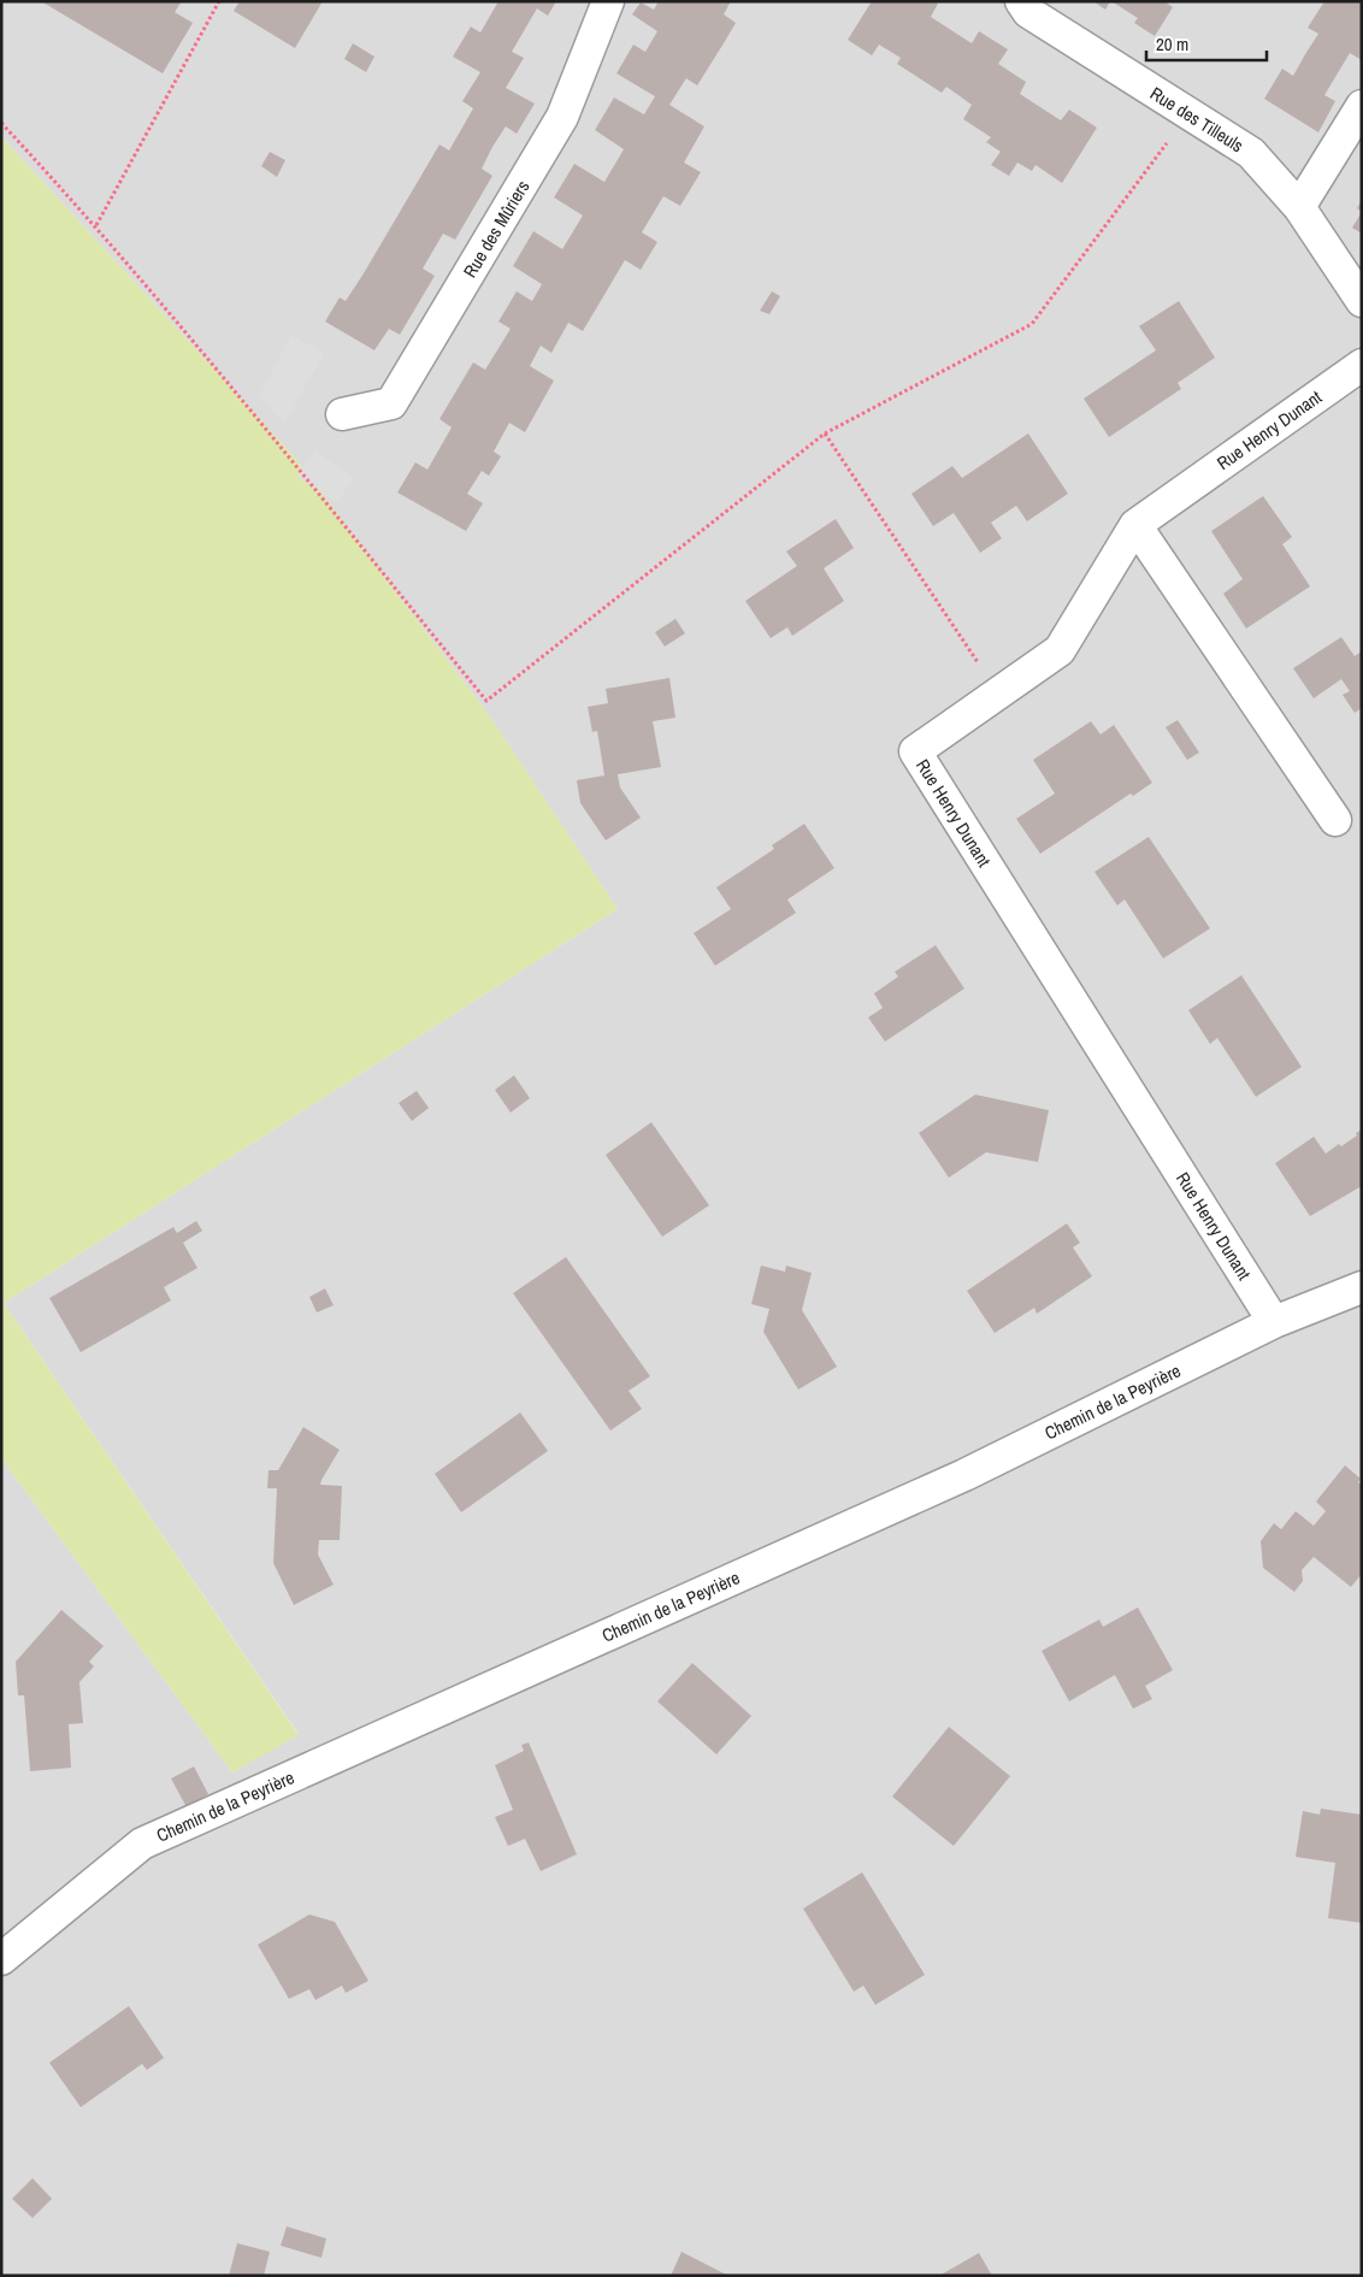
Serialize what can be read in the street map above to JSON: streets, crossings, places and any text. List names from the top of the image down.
{
  "streets": {
    "street": [
      "Rue des Tilleuls",
      "Rue des Mûriers",
      "Rue Henry Dunant",
      "Chemin de la Peyrière"
    ]
  },
  "crossings": [
    ["Rue Henry Dunant", "Chemin de la Peyrière"]
  ],
  "scale_bar": "20 m"
}
